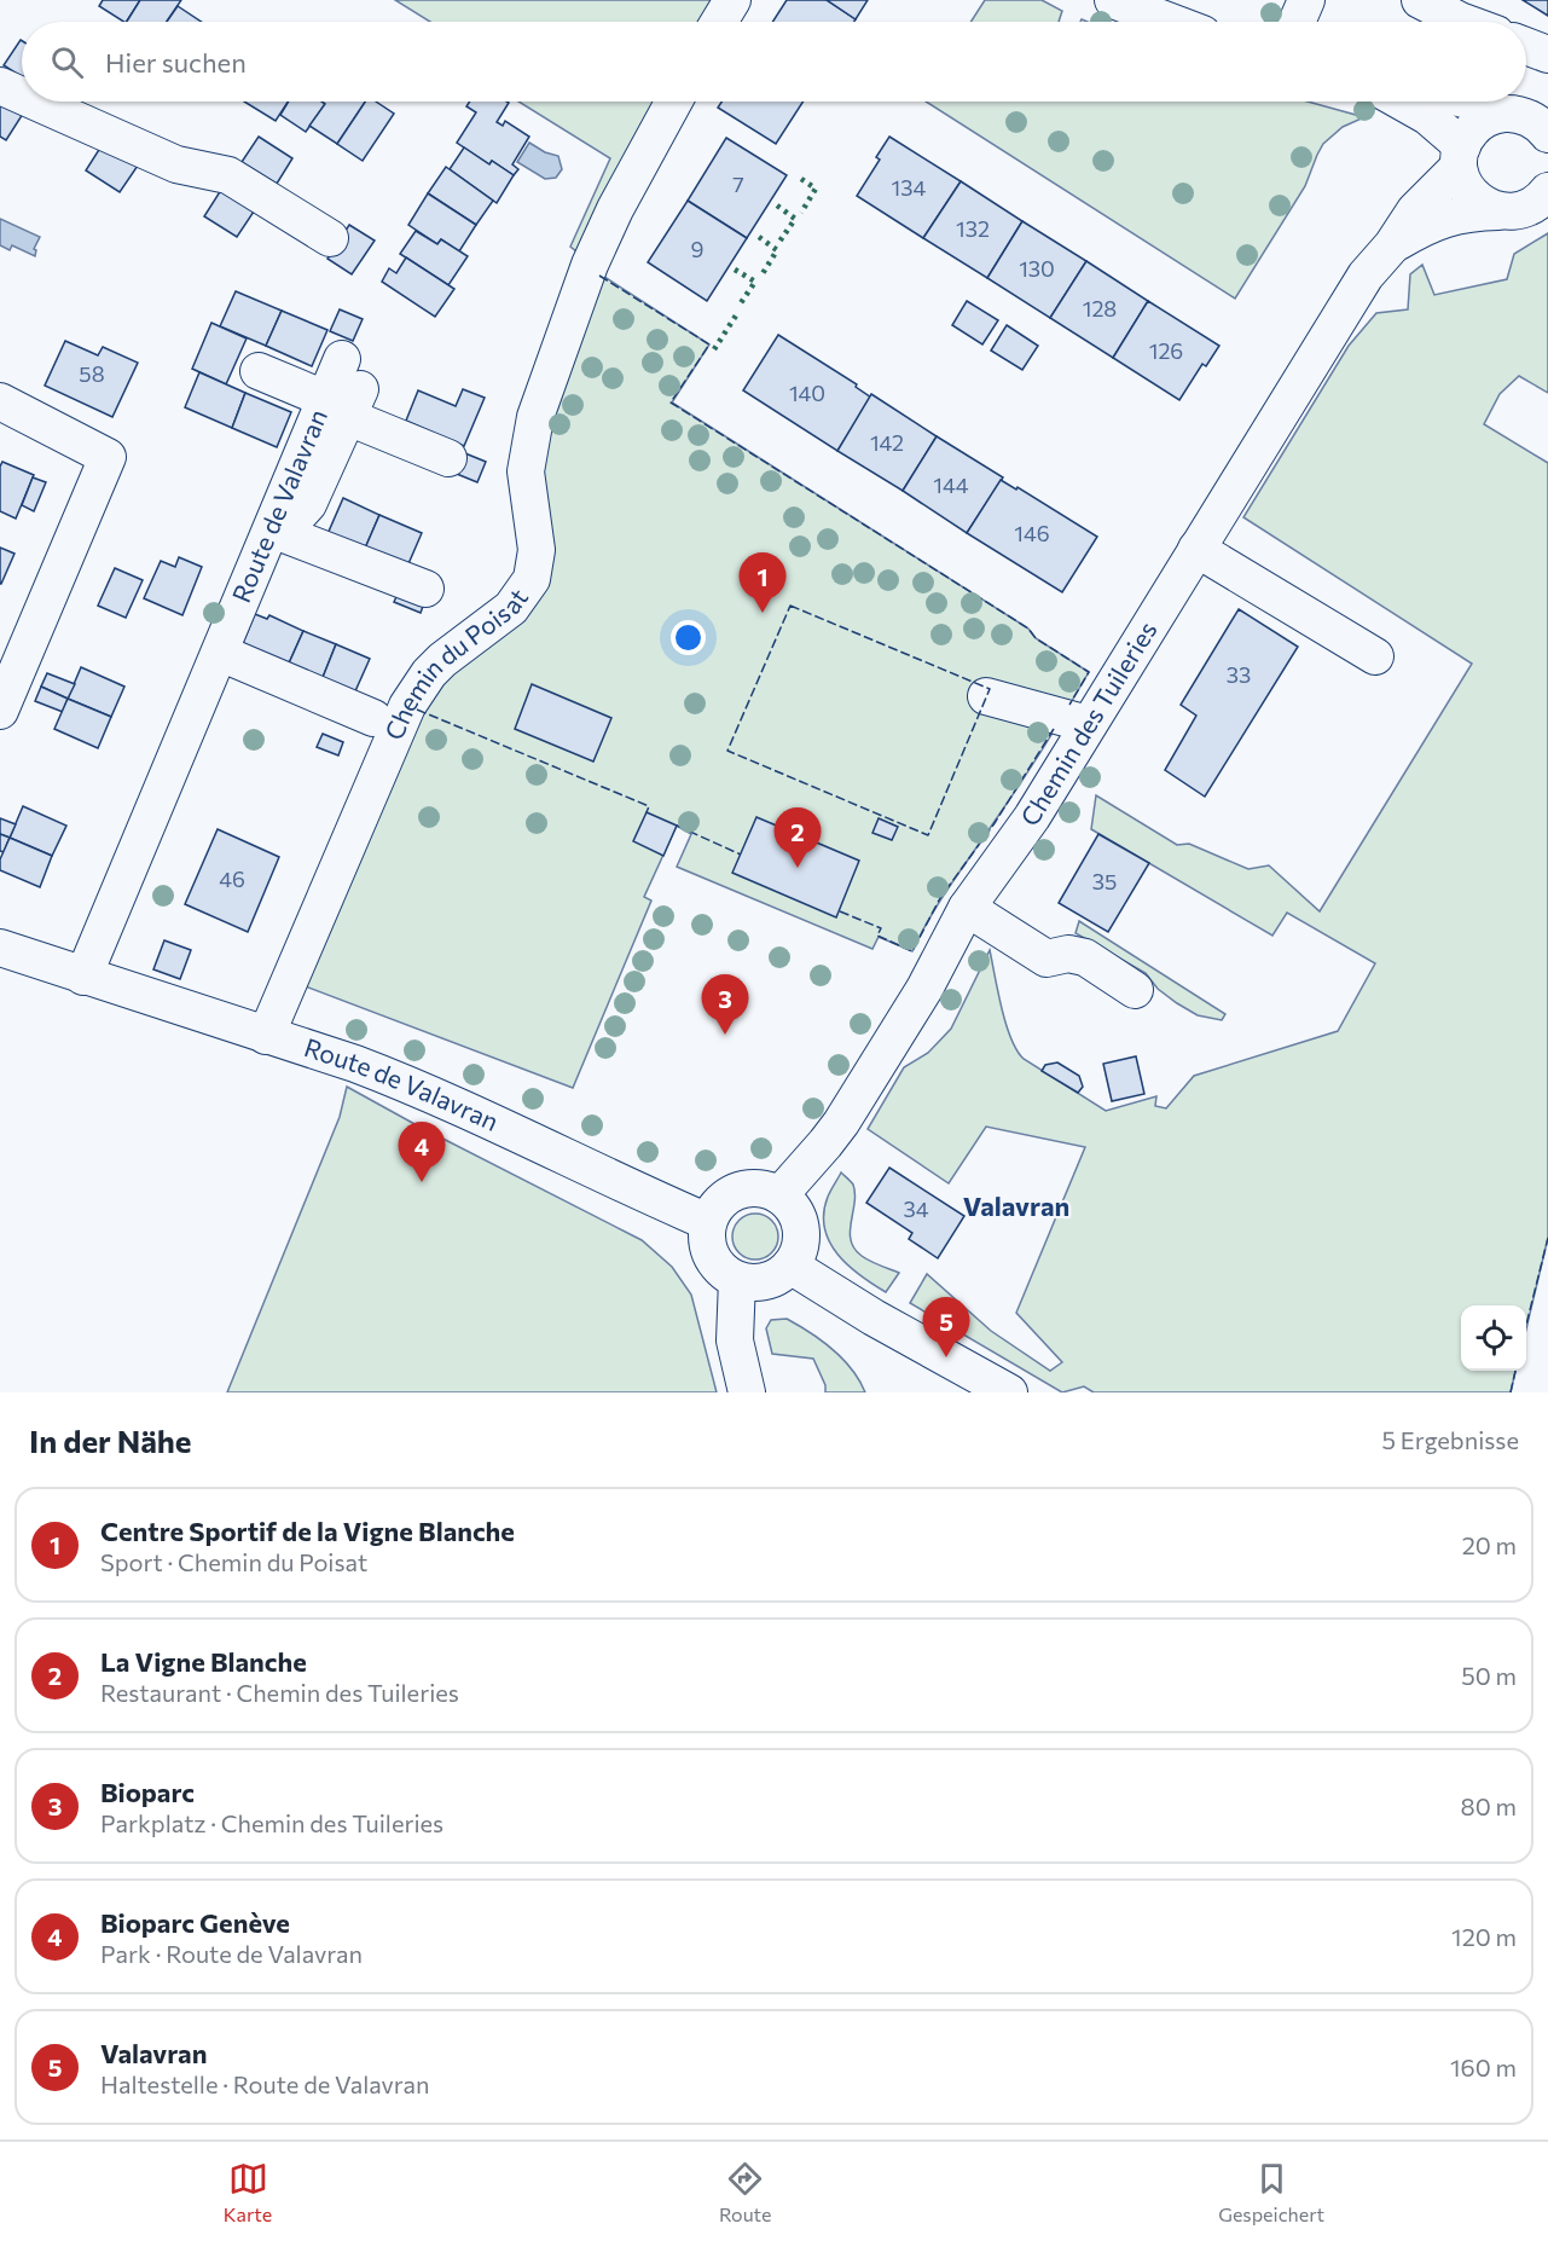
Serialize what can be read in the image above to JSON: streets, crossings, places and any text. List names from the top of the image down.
{
  "streets": {
    "street": ["Route de Valavran", "Chemin du Poisat", "Chemin des Tuileries"]
  },
  "crossings": [
    ["Route de Valavran", "Chemin du Poisat"],
    ["Route de Valavran", "Chemin des Tuileries"]
  ],
  "districts": ["Valavran"],
  "house_numbers": [
    "7",
    "134",
    "132",
    "9",
    "130",
    "128",
    "126",
    "58",
    "140",
    "142",
    "144",
    "146",
    "33",
    "46",
    "35",
    "34"
  ],
  "page": {
    "search": "Hier suchen",
    "pins": [
      "1",
      "2",
      "3",
      "4",
      "5"
    ],
    "heading": ["In der Nähe", "5 Ergebnisse"],
    "list": [
      {
        "mark": "1",
        "name": "Centre Sportif de la Vigne Blanche",
        "note": "Sport · Chemin du Poisat",
        "value": "20 m"
      },
      {
        "mark": "2",
        "name": "La Vigne Blanche",
        "note": "Restaurant · Chemin des Tuileries",
        "value": "50 m"
      },
      {
        "mark": "3",
        "name": "Bioparc",
        "note": "Parkplatz · Chemin des Tuileries",
        "value": "80 m"
      },
      {
        "mark": "4",
        "name": "Bioparc Genève",
        "note": "Park · Route de Valavran",
        "value": "120 m"
      },
      {
        "mark": "5",
        "name": "Valavran",
        "note": "Haltestelle · Route de Valavran",
        "value": "160 m"
      }
    ],
    "nav": ["Karte", "Route", "Gespeichert"]
  }
}
